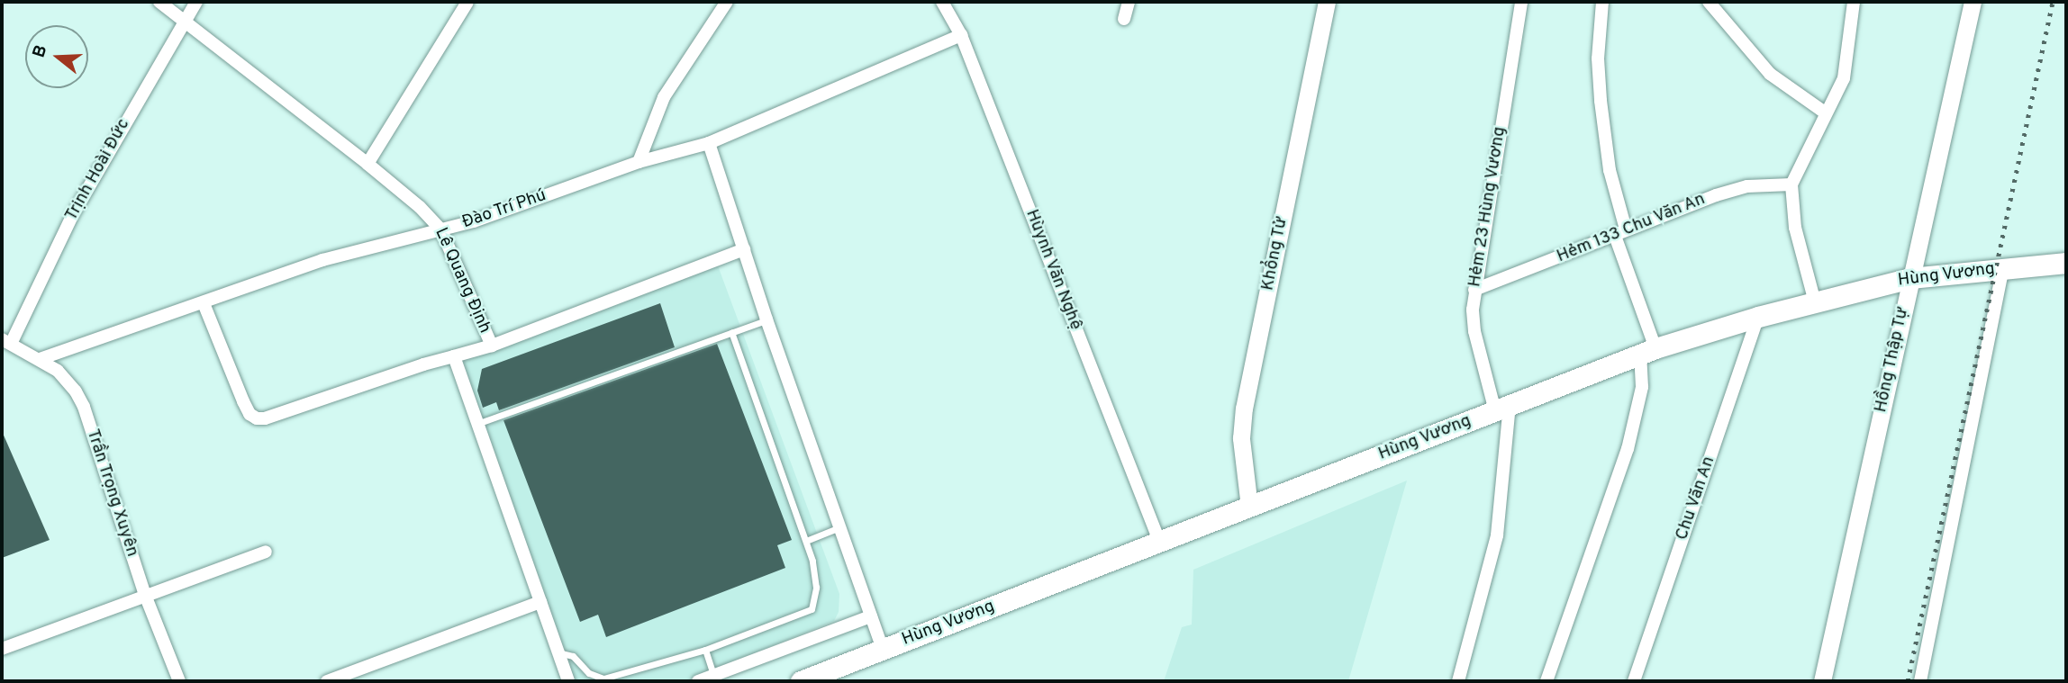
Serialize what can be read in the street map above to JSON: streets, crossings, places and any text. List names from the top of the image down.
{
  "streets": {
    "main road": ["Hùng Vương"],
    "street": [
      "Trịnh Hoài Đức",
      "Hẻm 23 Hùng Vương",
      "Đào Trí Phú",
      "Hẻm 133 Chu Văn An",
      "Khổng Tử",
      "Hùynh Văn Nghệ",
      "Lê Quang Định",
      "Hồng Thập Tự",
      "Trần Trọng Xuyên",
      "Chu Văn An"
    ]
  },
  "crossings": [
    ["Trịnh Hoài Đức", "Lê Quang Định"],
    ["Trịnh Hoài Đức", "Trần Trọng Xuyên"],
    ["Hẻm 23 Hùng Vương", "Hẻm 133 Chu Văn An"],
    ["Hẻm 23 Hùng Vương", "Hùng Vương"],
    ["Đào Trí Phú", "Hùynh Văn Nghệ"],
    ["Đào Trí Phú", "Lê Quang Định"],
    ["Đào Trí Phú", "Trần Trọng Xuyên"],
    ["Khổng Tử", "Hùng Vương"],
    ["Hùynh Văn Nghệ", "Hùng Vương"],
    ["Hùng Vương", "Hồng Thập Tự"],
    ["Hùng Vương", "Chu Văn An"]
  ],
  "north": "left"
}
